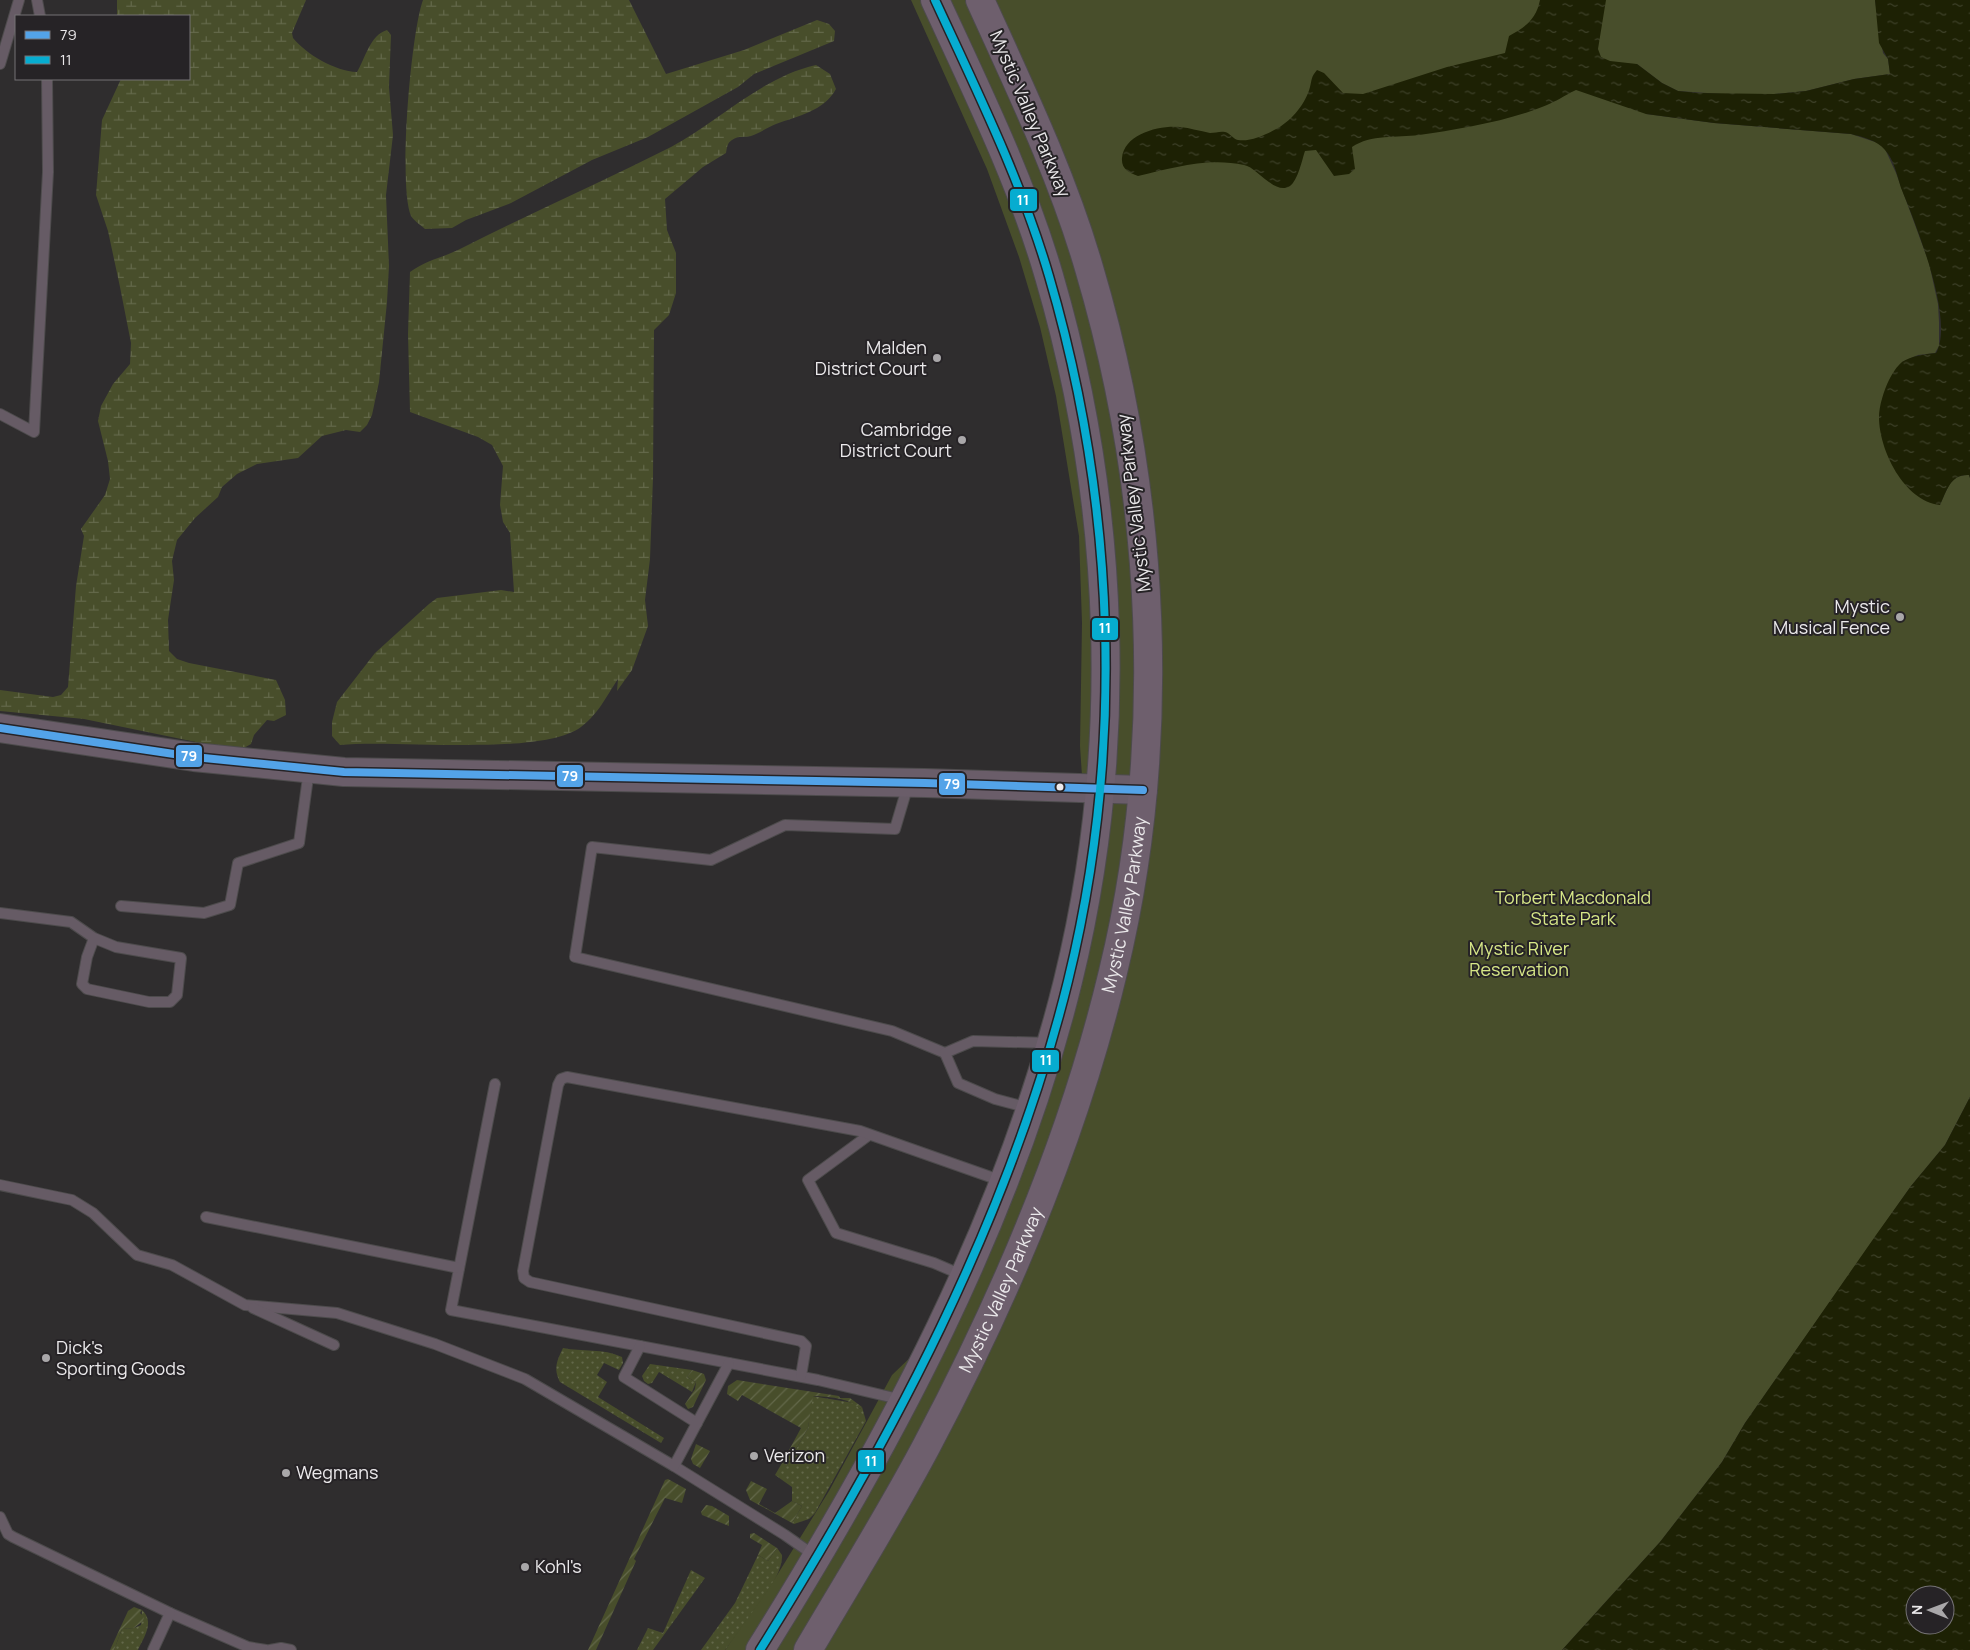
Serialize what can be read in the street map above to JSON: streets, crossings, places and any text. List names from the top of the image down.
{
  "streets": {
    "highway": ["Mystic Valley Parkway"]
  },
  "parks": ["Torbert Macdonald State Park", "Mystic River Reservation"],
  "places": [
    "Malden District Court",
    "Cambridge District Court",
    "Mystic Musical Fence",
    "Dick's Sporting Goods",
    "Verizon",
    "Wegmans",
    "Kohl's"
  ],
  "lines": ["transit line 11", "transit line 79"],
  "legend": ["79", "11"],
  "north": "left"
}
